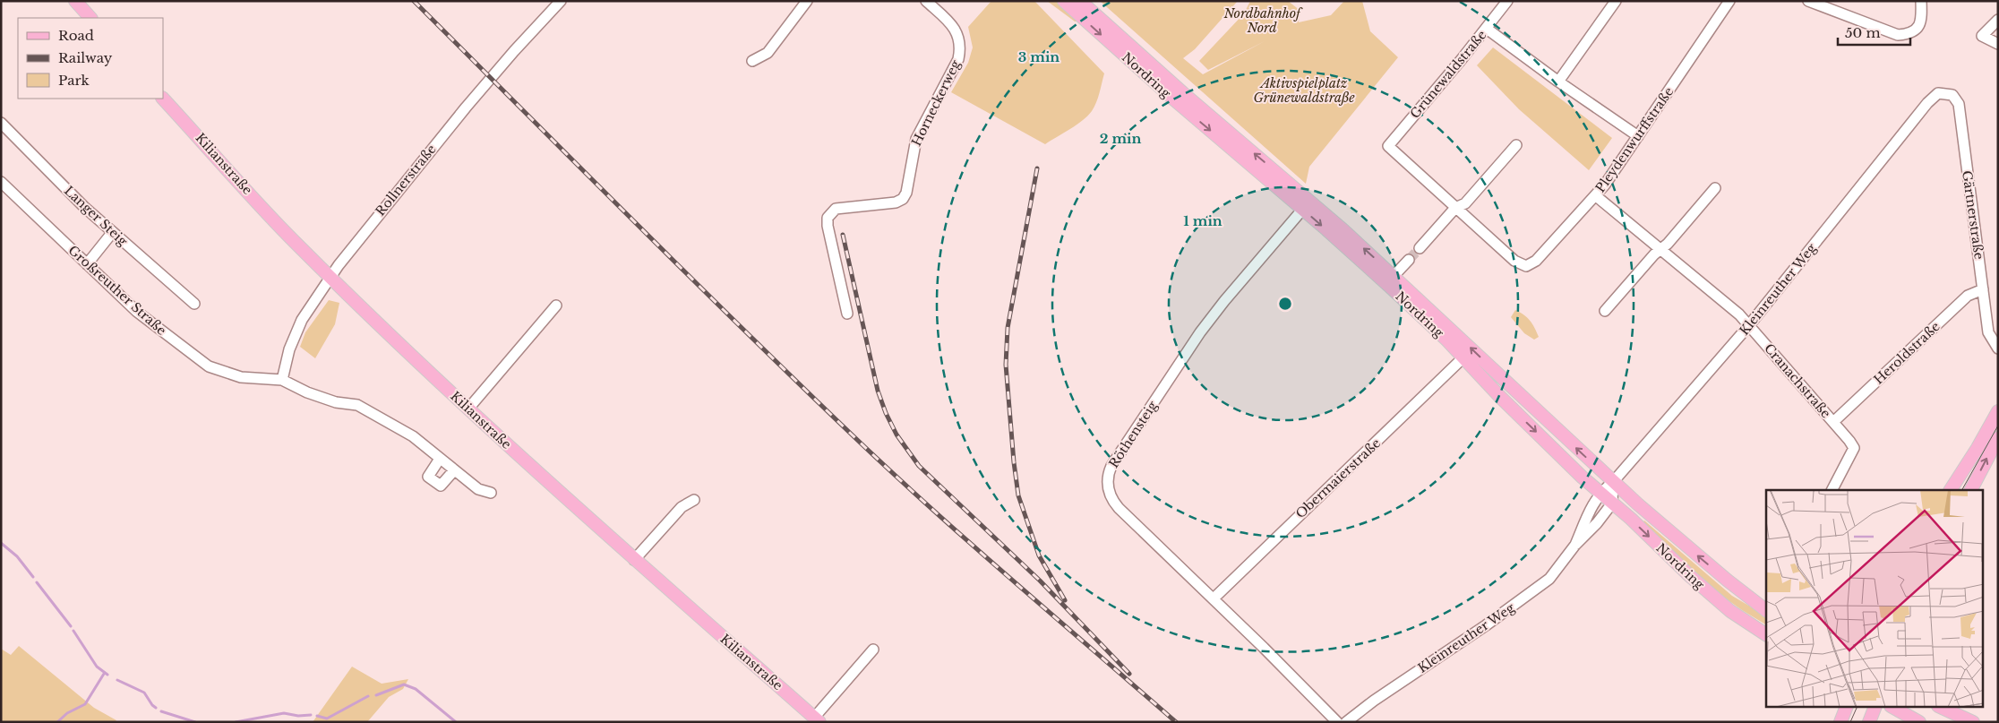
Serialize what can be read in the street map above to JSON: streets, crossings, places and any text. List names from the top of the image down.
{
  "streets": {
    "main road": ["Nordring", "Kilianstraße"],
    "street": [
      "Grünewaldstraße",
      "Horneckerweg",
      "Pleydenwurffstraße",
      "Rollnerstraße",
      "Gärtnerstraße",
      "Langer Steig",
      "Kleinreuther Weg",
      "Großreuther Straße",
      "Heroldstraße",
      "Cranachstraße",
      "Röthensteig",
      "Obermaierstraße"
    ]
  },
  "crossings": [
    ["Grünewaldstraße", "Pleydenwurffstraße"],
    ["Nordring", "Kleinreuther Weg"],
    ["Nordring", "Röthensteig"],
    ["Nordring", "Obermaierstraße"],
    ["Pleydenwurffstraße", "Cranachstraße"],
    ["Kilianstraße", "Rollnerstraße"],
    ["Rollnerstraße", "Großreuther Straße"],
    ["Gärtnerstraße", "Kleinreuther Weg"],
    ["Gärtnerstraße", "Heroldstraße"],
    ["Kleinreuther Weg", "Cranachstraße"],
    ["Heroldstraße", "Cranachstraße"],
    ["Röthensteig", "Obermaierstraße"]
  ],
  "parks": ["Nordbahnhof Nord", "Aktivspielplatz Grünewaldstraße"],
  "legend": ["Road", "Railway", "Park"],
  "scale_bar": "50 m",
  "rings": ["3 min", "2 min", "1 min"]
}
